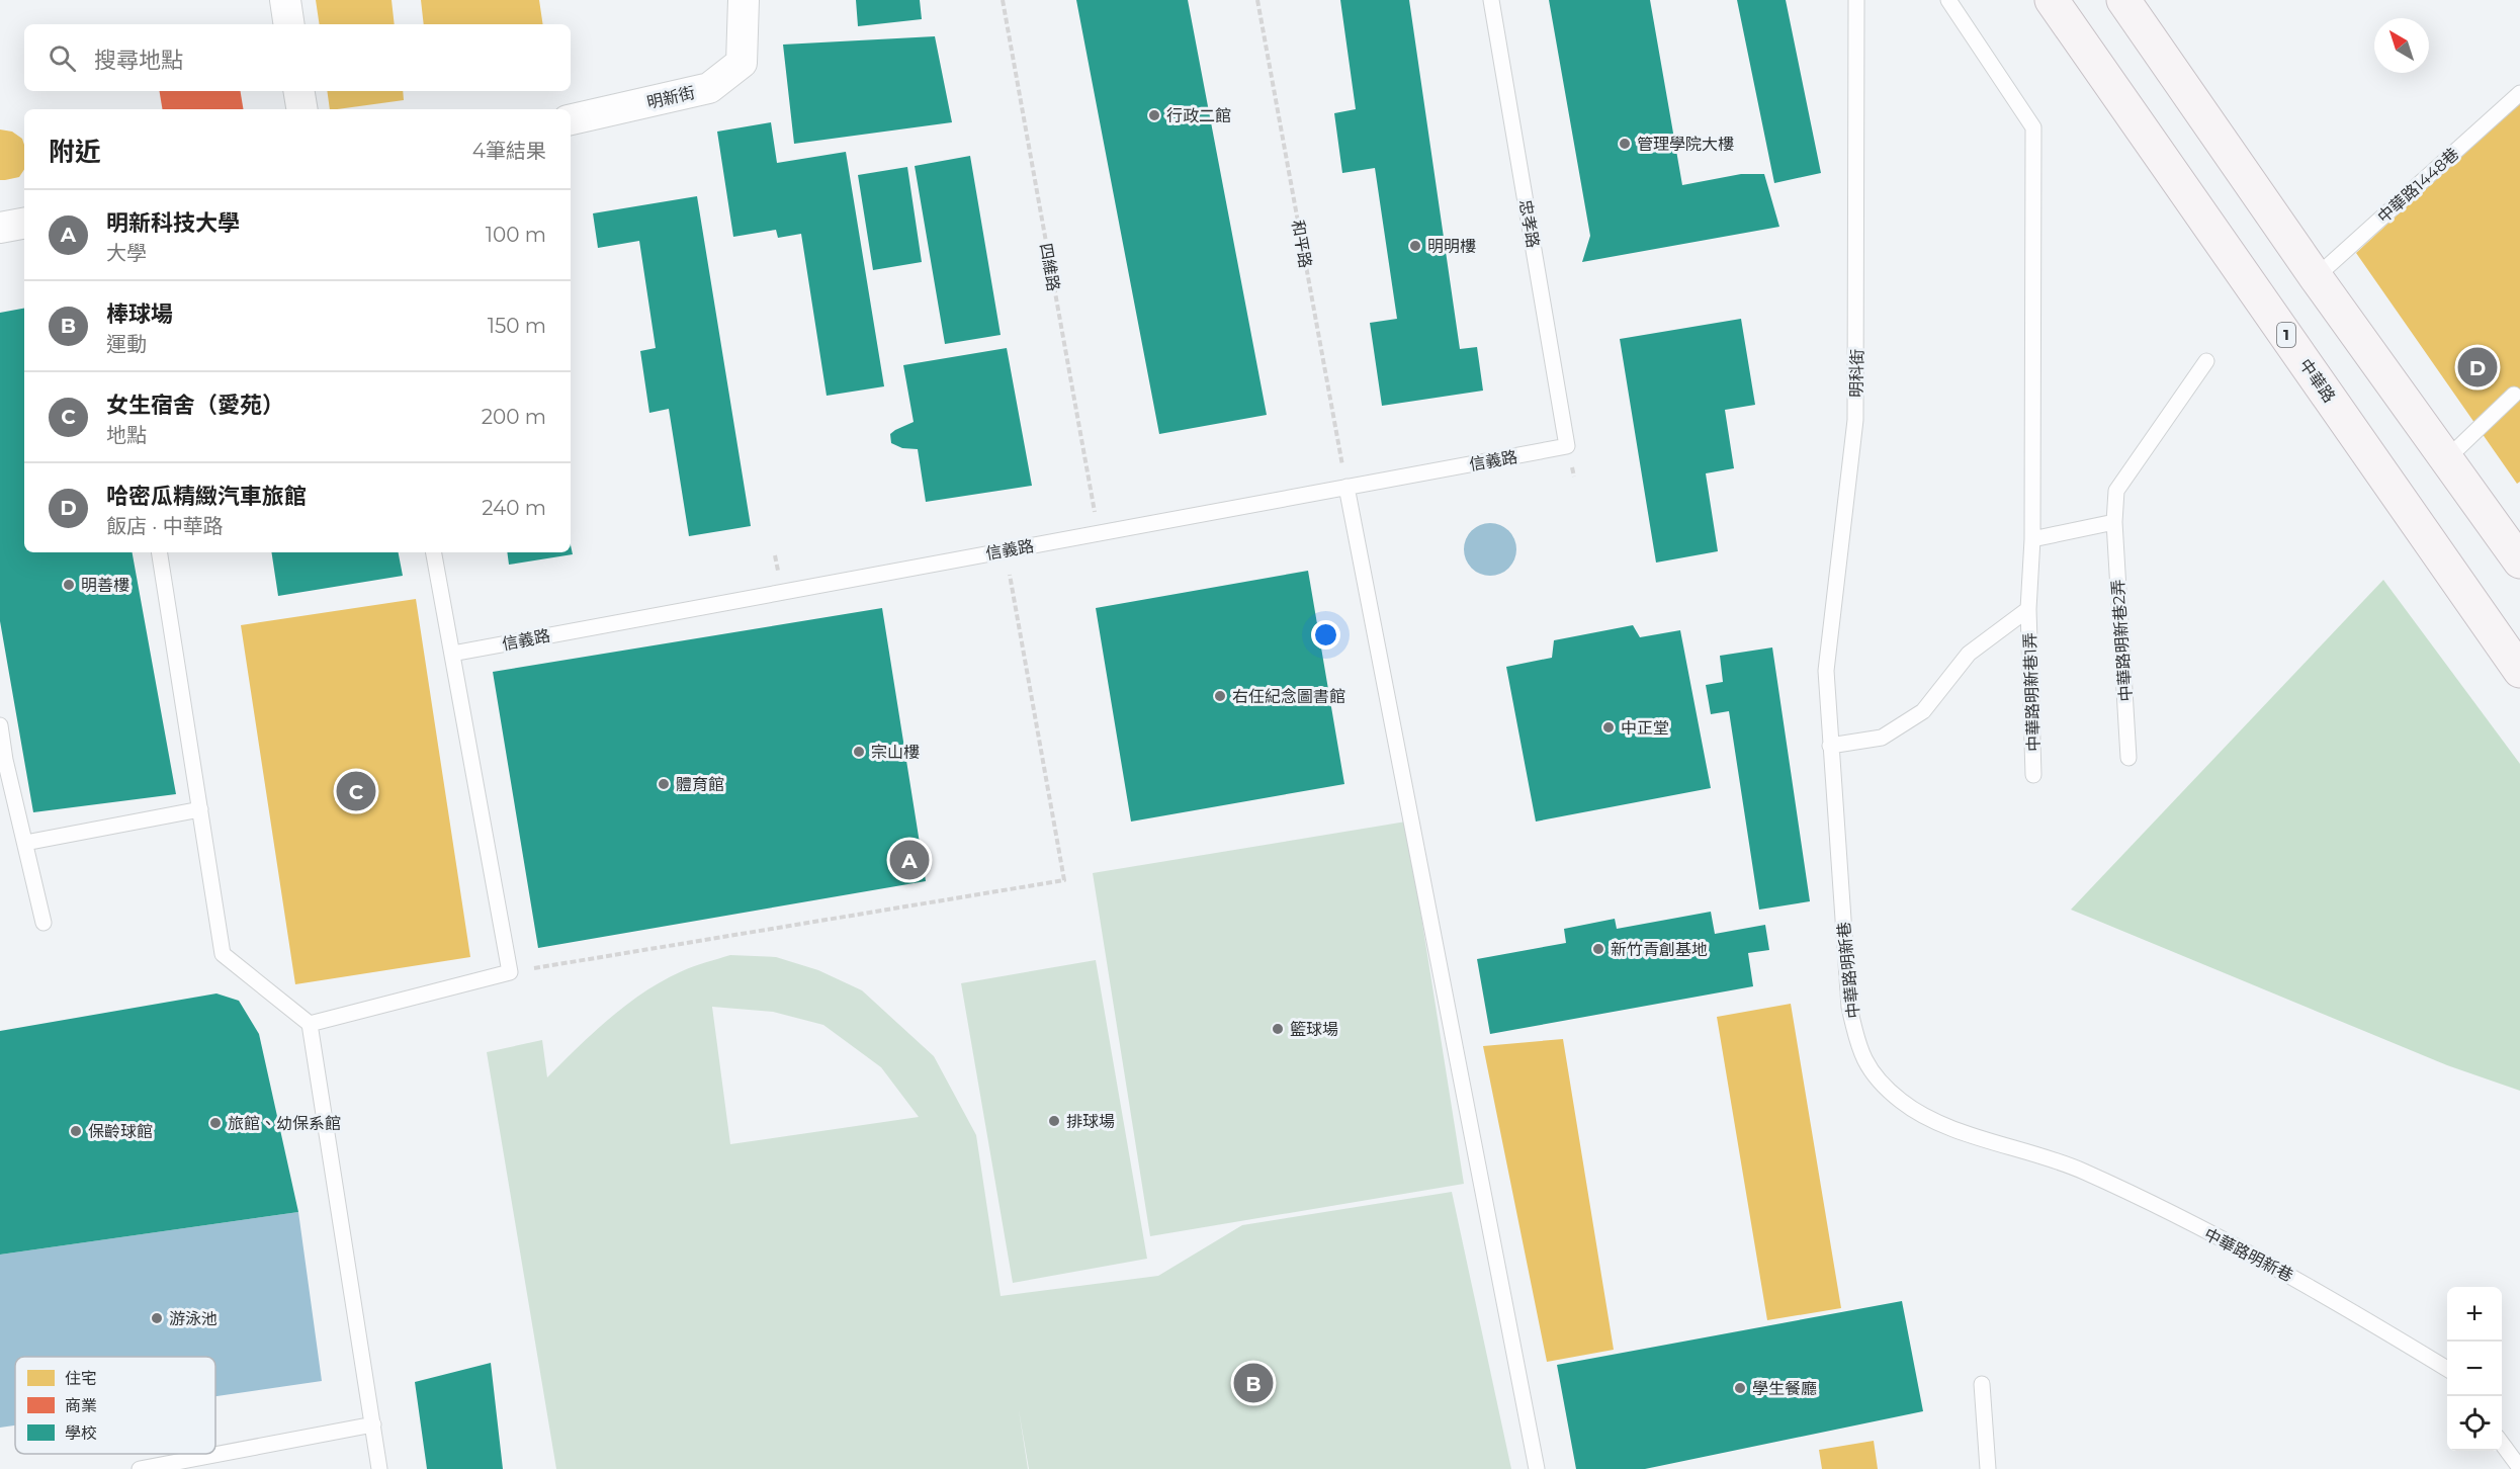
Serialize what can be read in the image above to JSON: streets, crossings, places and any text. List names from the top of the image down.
{
  "streets": {
    "main road": ["1", "中華路"],
    "street": ["明新街"],
    "lane": [
      "中華路1448巷",
      "忠孝路",
      "明科街",
      "信義路",
      "中華路明新巷2弄",
      "中華路明新巷1弄",
      "中華路明新巷"
    ],
    "path": ["和平路", "四維路"]
  },
  "crossings": [
    ["忠孝路", "信義路"],
    ["和平路", "信義路"],
    ["四維路", "信義路"],
    ["明科街", "中華路明新巷"]
  ],
  "places": [
    "行政二館",
    "管理學院大樓",
    "明明樓",
    "明善樓",
    "右任紀念圖書館",
    "中正堂",
    "宗山樓",
    "體育館",
    "新竹青創基地",
    "籃球場",
    "排球場",
    "旅館、幼保系館",
    "保齡球館",
    "游泳池",
    "學生餐廳"
  ],
  "legend": ["住宅", "商業", "學校"],
  "north": "top left",
  "page": {
    "search": "搜尋地點",
    "heading": ["附近", "4筆結果"],
    "list": [
      {
        "mark": "A",
        "name": "明新科技大學",
        "note": "大學",
        "value": "100 m"
      },
      {
        "mark": "B",
        "name": "棒球場",
        "note": "運動",
        "value": "150 m"
      },
      {
        "mark": "C",
        "name": "女生宿舍（愛苑）",
        "note": "地點",
        "value": "200 m"
      },
      {
        "mark": "D",
        "name": "哈密瓜精緻汽車旅館",
        "note": "飯店 · 中華路",
        "value": "240 m"
      }
    ],
    "pins": [
      "D",
      "C",
      "A",
      "B"
    ],
    "map_buttons": ["+", "−"]
  }
}
